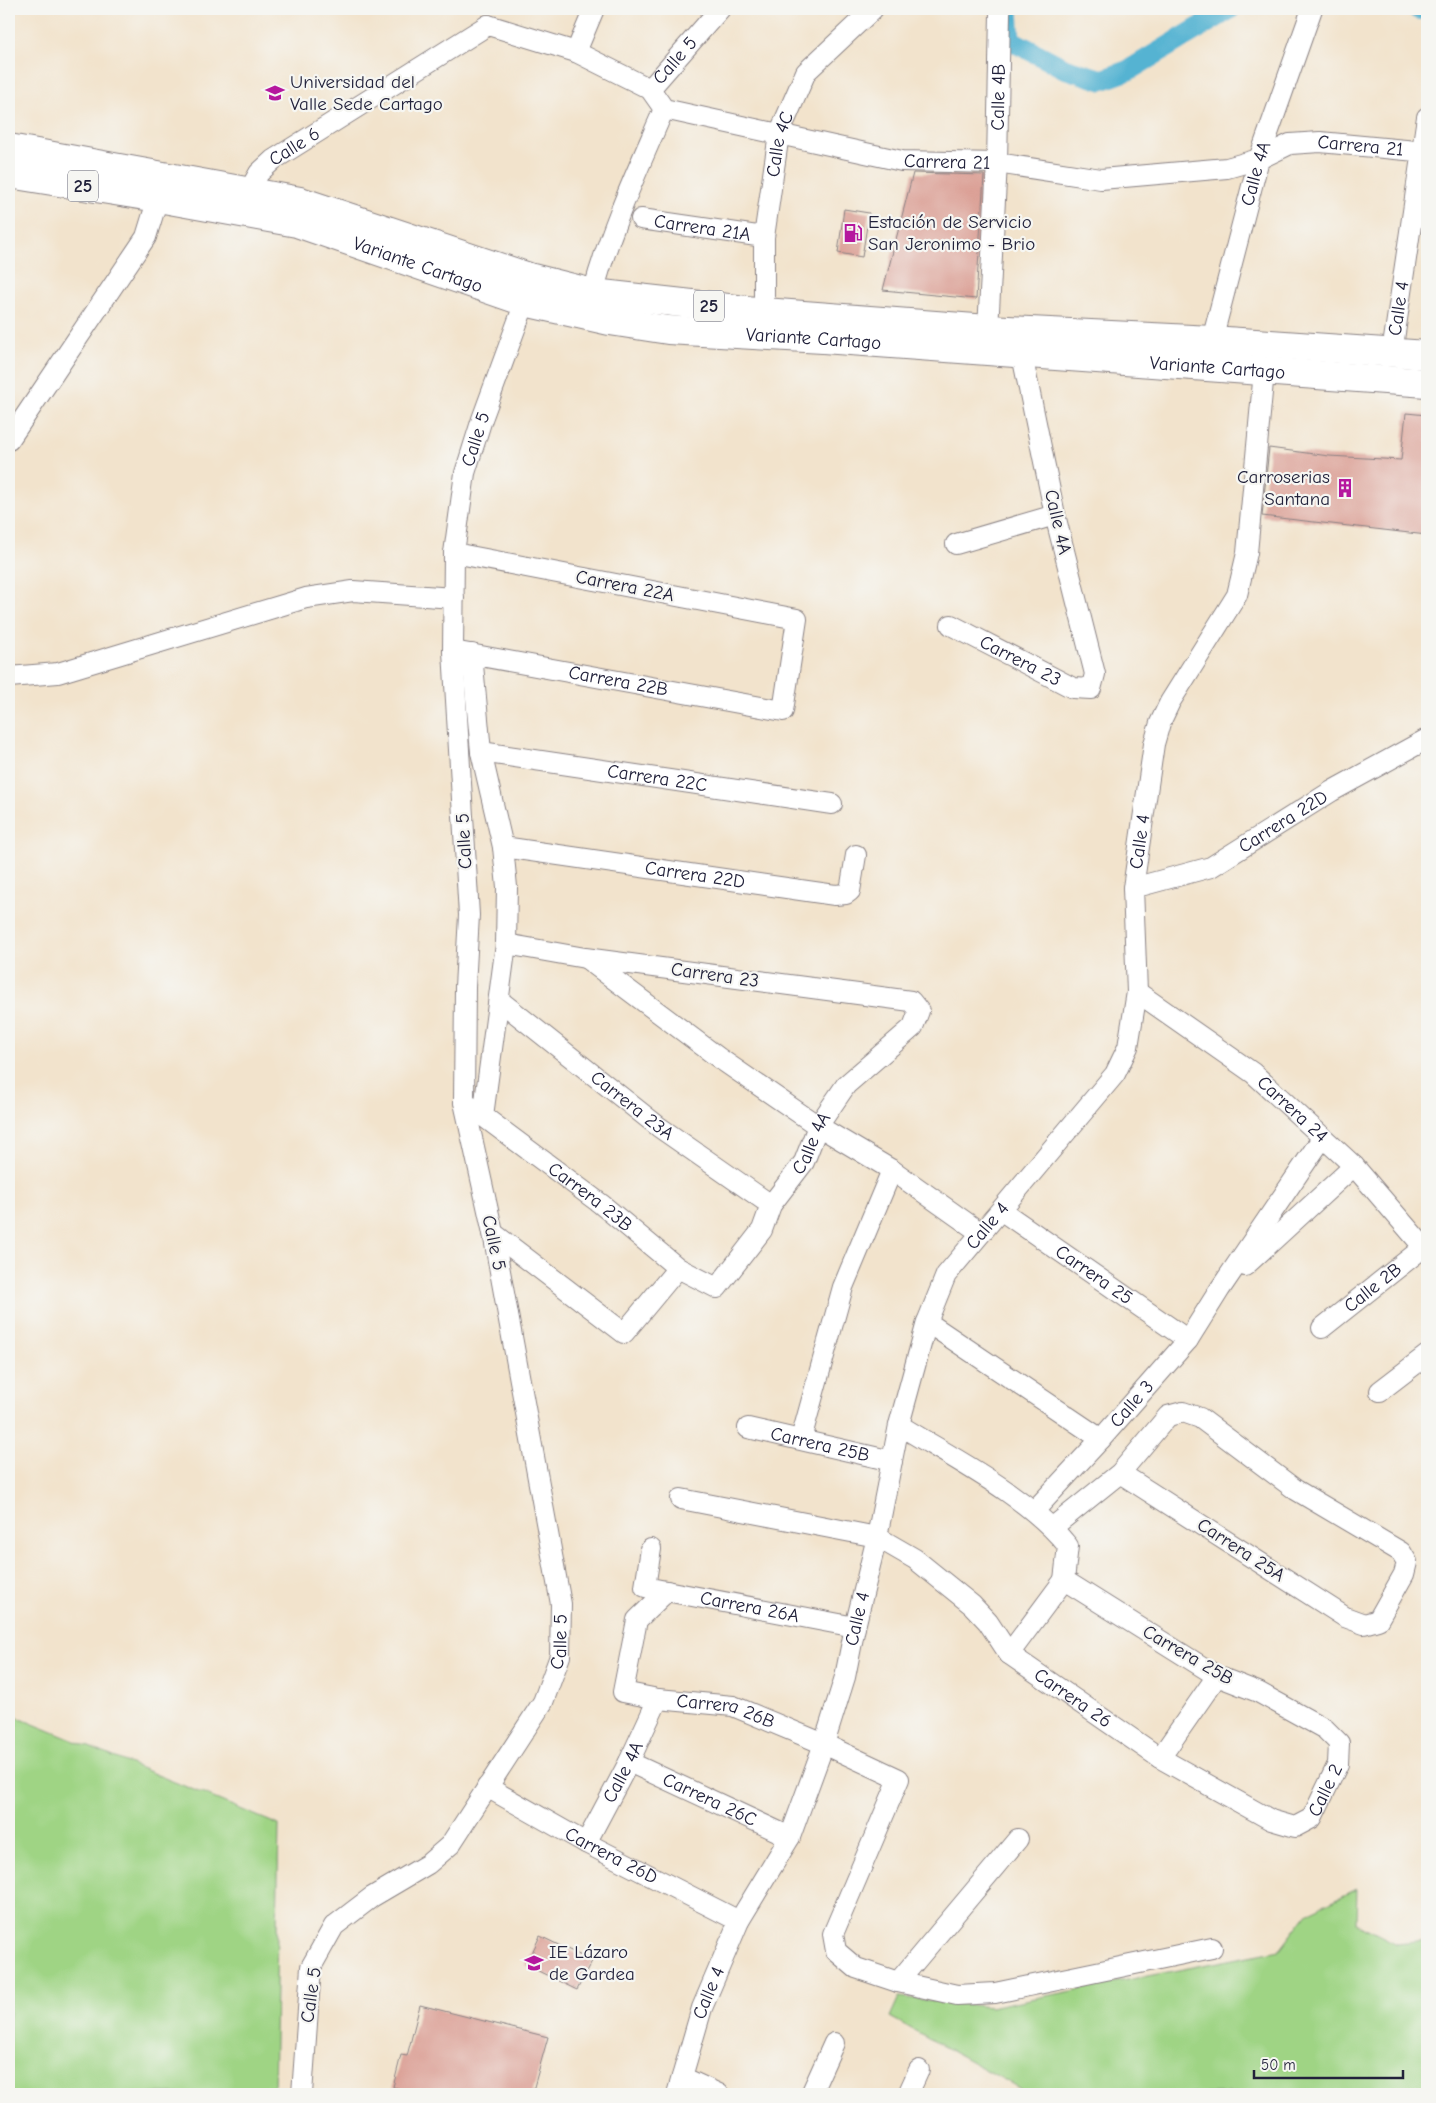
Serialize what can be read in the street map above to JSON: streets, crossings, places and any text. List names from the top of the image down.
{
  "streets": {
    "highway": ["25", "Variante Cartago"],
    "street": [
      "Calle 5",
      "Calle 4B",
      "Calle 4C",
      "Calle 6",
      "Carrera 21",
      "Calle 4A",
      "Carrera 21A",
      "Calle 4",
      "Carrera 22A",
      "Carrera 23",
      "Carrera 22B",
      "Carrera 22C",
      "Carrera 22D",
      "Carrera 23A",
      "Carrera 24",
      "Carrera 23B",
      "Carrera 25",
      "Calle 2B",
      "Calle 3",
      "Carrera 25B",
      "Carrera 25A",
      "Carrera 26A",
      "Carrera 26",
      "Carrera 26B",
      "Calle 2",
      "Carrera 26C",
      "Carrera 26D"
    ]
  },
  "crossings": [
    ["Calle 5", "Carrera 21"],
    ["Calle 5", "Variante Cartago"],
    ["Calle 5", "Carrera 22A"],
    ["Calle 5", "Carrera 22B"],
    ["Calle 5", "Carrera 23B"],
    ["Calle 5", "Carrera 26D"],
    ["Calle 4B", "Carrera 21"],
    ["Calle 4B", "Variante Cartago"],
    ["Calle 4C", "Carrera 21"],
    ["Calle 4C", "Carrera 21A"],
    ["Calle 4C", "Variante Cartago"],
    ["Calle 6", "Variante Cartago"],
    ["Carrera 21", "Calle 4A"],
    ["Carrera 21", "Calle 4"],
    ["Calle 4A", "Variante Cartago"],
    ["Calle 4A", "Carrera 23"],
    ["Calle 4A", "Carrera 23A"],
    ["Calle 4A", "Carrera 23B"],
    ["Calle 4A", "Carrera 26B"],
    ["Calle 4A", "Carrera 26C"],
    ["Calle 4A", "Carrera 26D"],
    ["Variante Cartago", "Calle 4"],
    ["Calle 4", "Carrera 22D"],
    ["Calle 4", "Carrera 24"],
    ["Calle 4", "Carrera 25"],
    ["Calle 4", "Carrera 25B"],
    ["Calle 4", "Carrera 26A"],
    ["Calle 4", "Carrera 26"],
    ["Calle 4", "Carrera 26B"],
    ["Calle 4", "Carrera 26C"],
    ["Calle 4", "Carrera 26D"],
    ["Carrera 22A", "Carrera 22B"],
    ["Carrera 24", "Calle 2B"],
    ["Carrera 24", "Calle 3"],
    ["Carrera 25", "Calle 3"],
    ["Carrera 25B", "Calle 2"],
    ["Carrera 26A", "Carrera 26B"],
    ["Carrera 26", "Calle 2"]
  ],
  "places": {
    "school or university": ["Universidad del Valle Sede Cartago", "IE Lázaro de Gardea"],
    "fuel station": ["Estación de Servicio San Jeronimo - Brio"],
    "building": ["Carroserias Santana"]
  },
  "scale_bar": "50 m"
}
